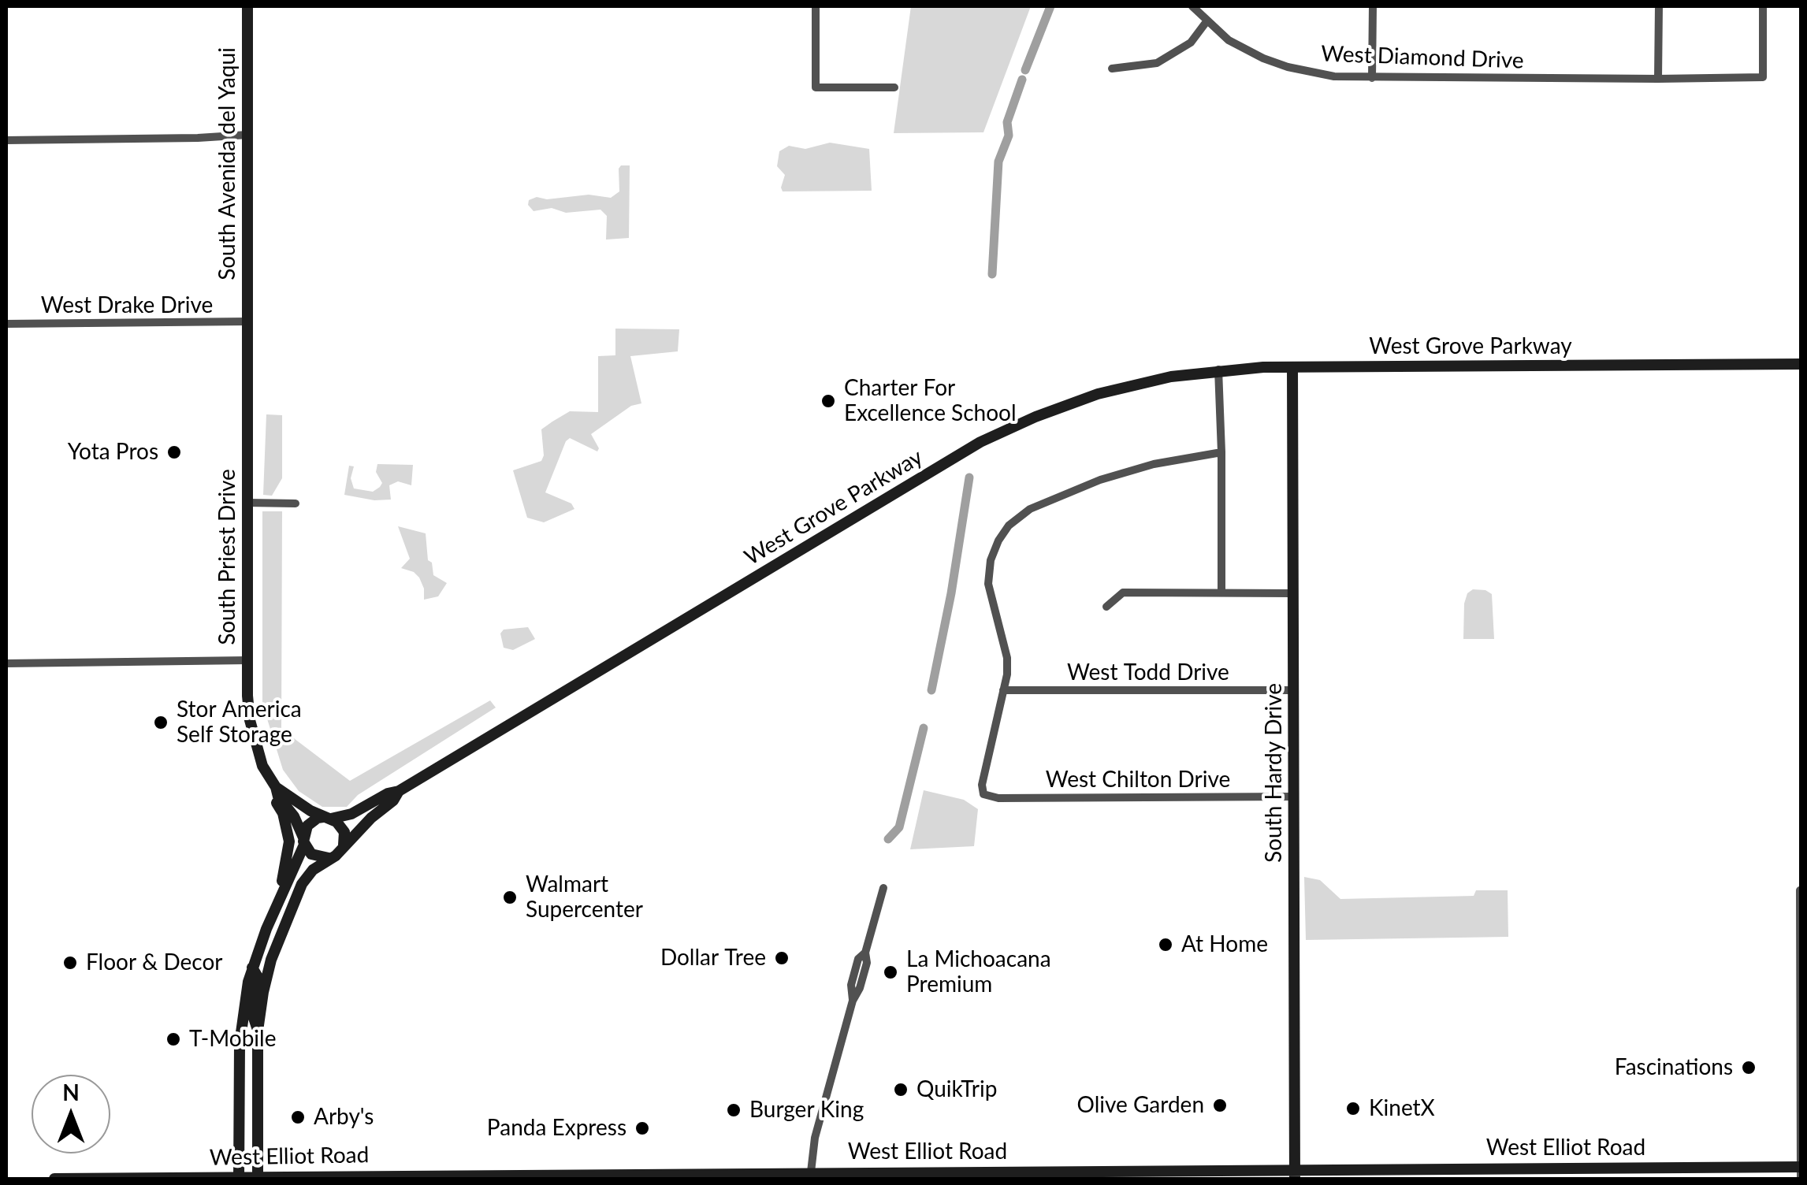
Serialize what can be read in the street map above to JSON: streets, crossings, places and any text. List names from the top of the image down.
{
  "streets": {
    "street": [
      "West Diamond Drive",
      "South Avenida del Yaqui",
      "West Drake Drive",
      "West Grove Parkway",
      "South Priest Drive",
      "West Todd Drive",
      "South Hardy Drive",
      "West Chilton Drive",
      "West Elliot Road"
    ]
  },
  "crossings": [
    ["South Avenida del Yaqui", "West Drake Drive"],
    ["South Avenida del Yaqui", "South Priest Drive"],
    ["West Drake Drive", "South Priest Drive"],
    ["West Grove Parkway", "South Priest Drive"],
    ["West Grove Parkway", "South Hardy Drive"],
    ["West Todd Drive", "South Hardy Drive"],
    ["West Todd Drive", "West Chilton Drive"],
    ["South Hardy Drive", "West Chilton Drive"],
    ["South Hardy Drive", "West Elliot Road"]
  ],
  "places": [
    "Charter For Excellence School",
    "Yota Pros",
    "Stor America Self Storage",
    "Walmart Supercenter",
    "At Home",
    "Dollar Tree",
    "Floor & Decor",
    "La Michoacana Premium",
    "T-Mobile",
    "Fascinations",
    "QuikTrip",
    "Olive Garden",
    "KinetX",
    "Burger King",
    "Arby's",
    "Panda Express"
  ],
  "north": "top"
}
